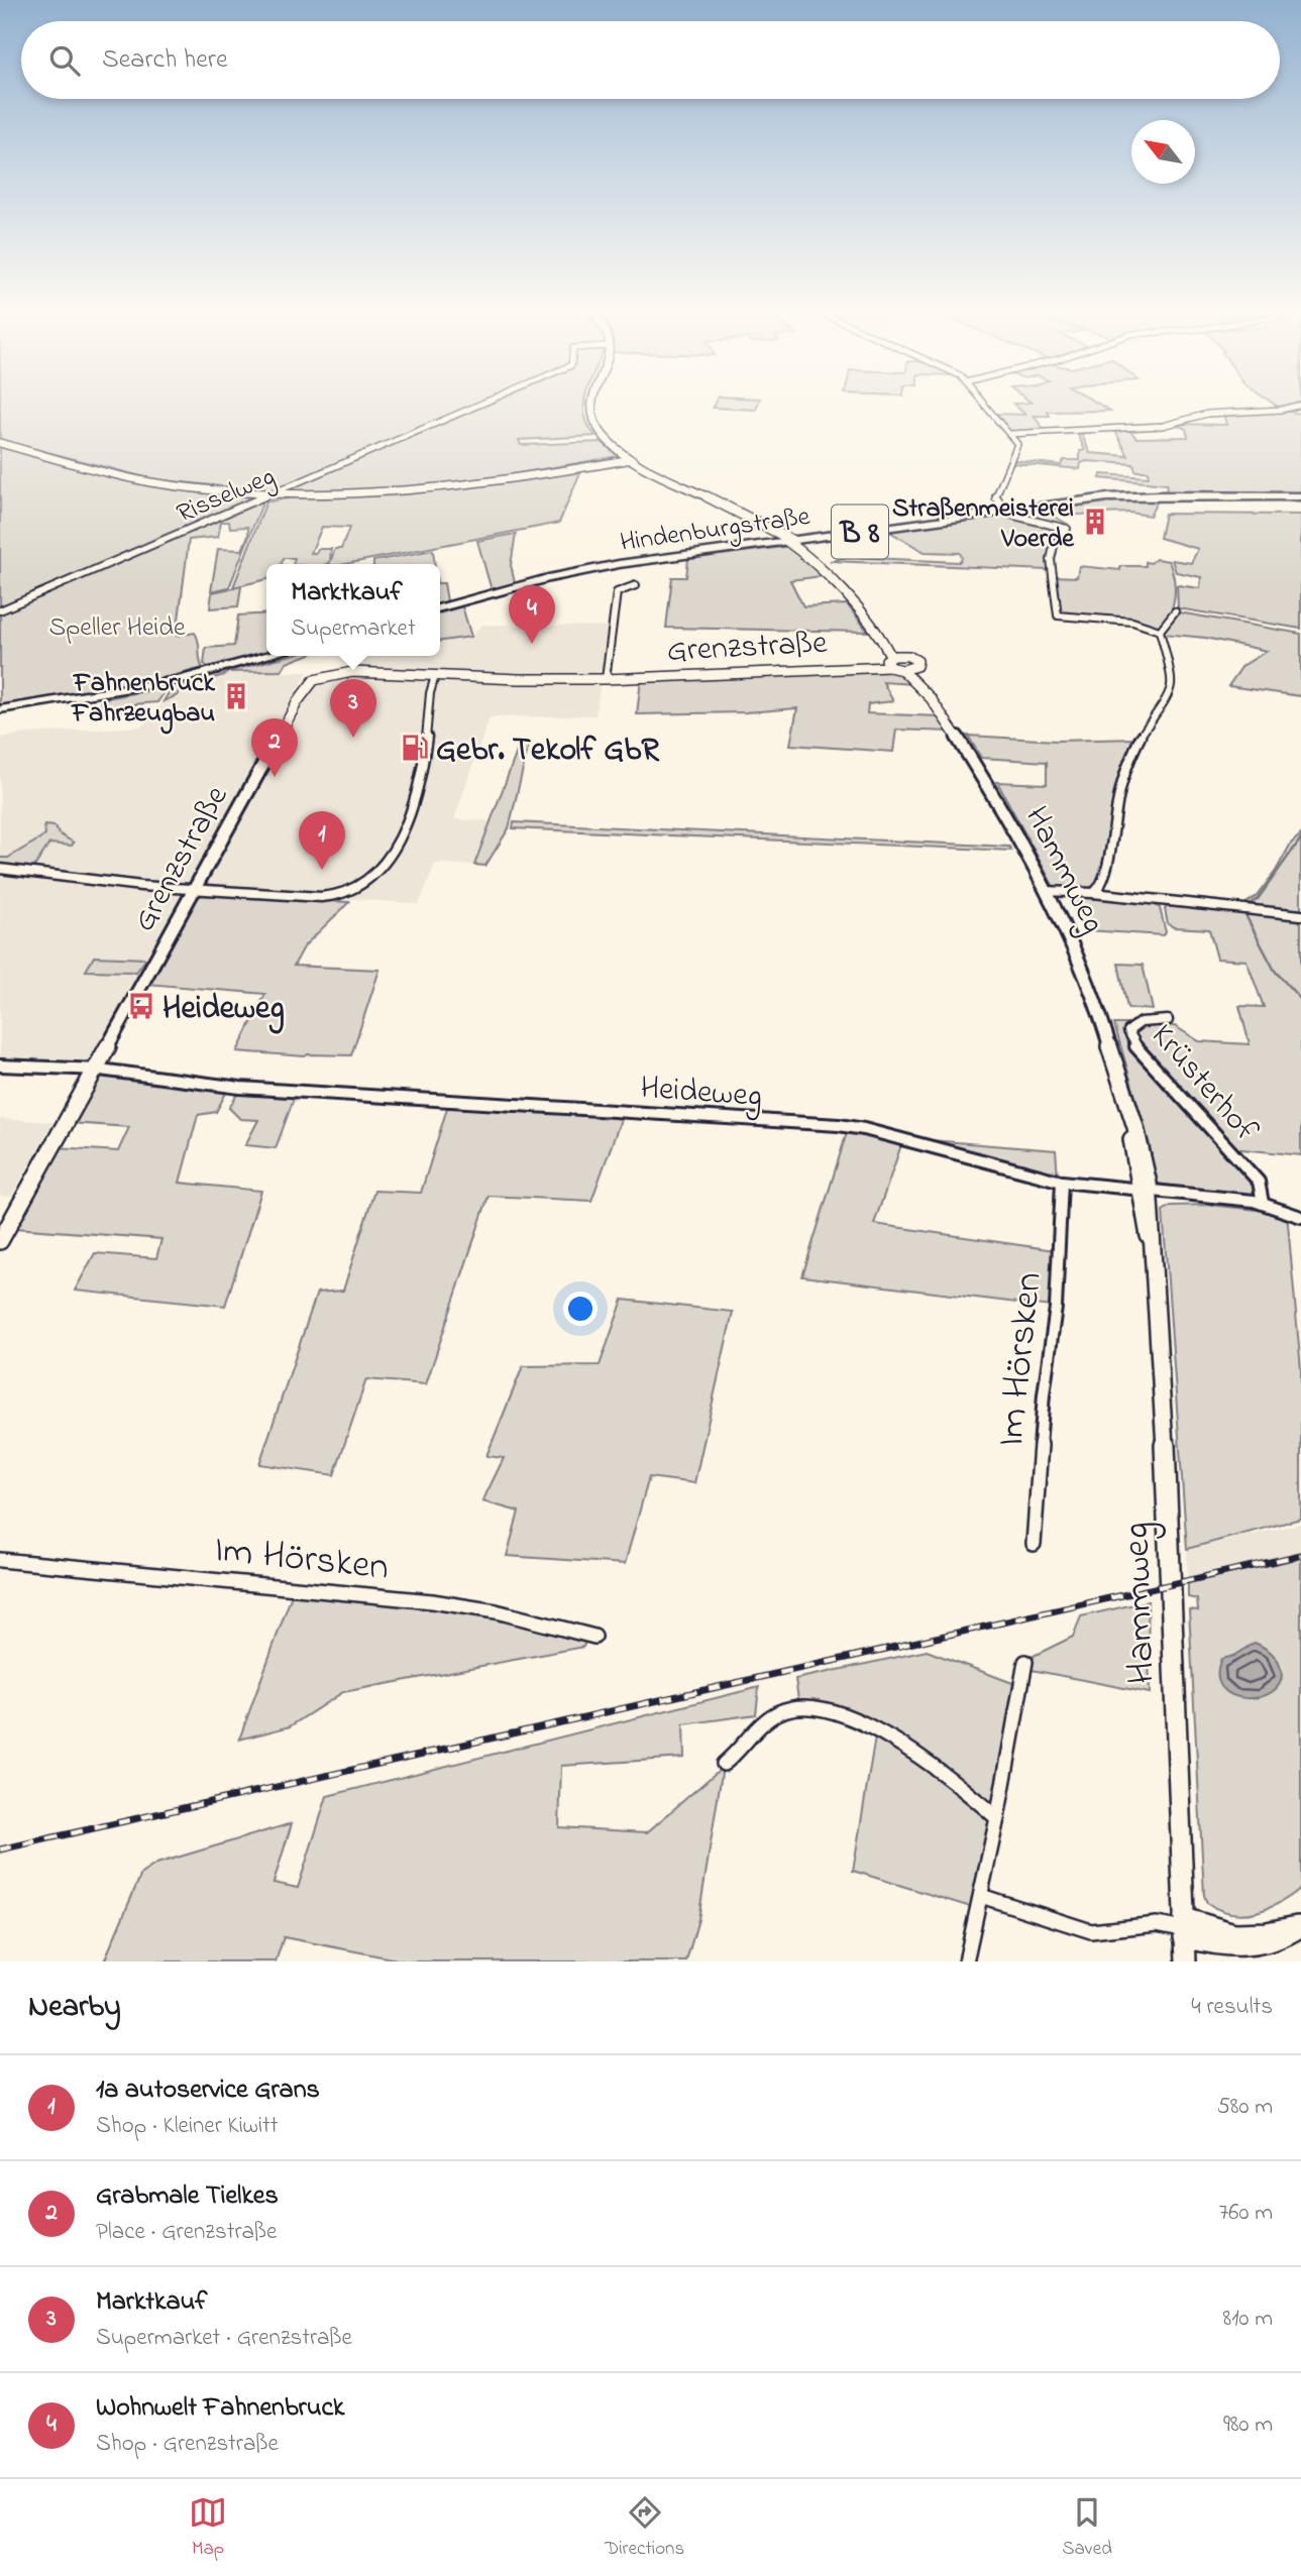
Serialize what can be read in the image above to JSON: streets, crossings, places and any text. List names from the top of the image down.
{
  "streets": {
    "main road": [
      "Hindenburgstraße",
      "B 8",
      "Grenzstraße",
      "Hammweg"
    ],
    "street": [
      "Risselweg",
      "Krüsterhof",
      "Heideweg",
      "Im Hörsken"
    ]
  },
  "crossings": [
    ["Hindenburgstraße", "Hammweg"],
    ["Grenzstraße", "Hammweg"],
    ["Grenzstraße", "Heideweg"],
    ["Hammweg", "Heideweg"],
    ["Krüsterhof", "Heideweg"],
    ["Heideweg", "Im Hörsken"]
  ],
  "parks": ["Speller Heide"],
  "places": {
    "building": ["Straßenmeisterei Voerde", "Fahnenbruck Fahrzeugbau"],
    "fuel station": ["Gebr. Tekolf GbR"],
    "bus stop": ["Heideweg"]
  },
  "north": "top left",
  "page": {
    "search": "Search here",
    "popup": ["Marktkauf", "Supermarket"],
    "pins": [
      "4",
      "3",
      "2",
      "1"
    ],
    "heading": ["Nearby", "4 results"],
    "list": [
      {
        "mark": "1",
        "name": "1a autoservice Grans",
        "note": "Shop · Kleiner Kiwitt",
        "value": "580 m"
      },
      {
        "mark": "2",
        "name": "Grabmale Tielkes",
        "note": "Place · Grenzstraße",
        "value": "760 m"
      },
      {
        "mark": "3",
        "name": "Marktkauf",
        "note": "Supermarket · Grenzstraße",
        "value": "810 m"
      },
      {
        "mark": "4",
        "name": "Wohnwelt Fahnenbruck",
        "note": "Shop · Grenzstraße",
        "value": "980 m"
      }
    ],
    "nav": ["Map", "Directions", "Saved"]
  }
}
